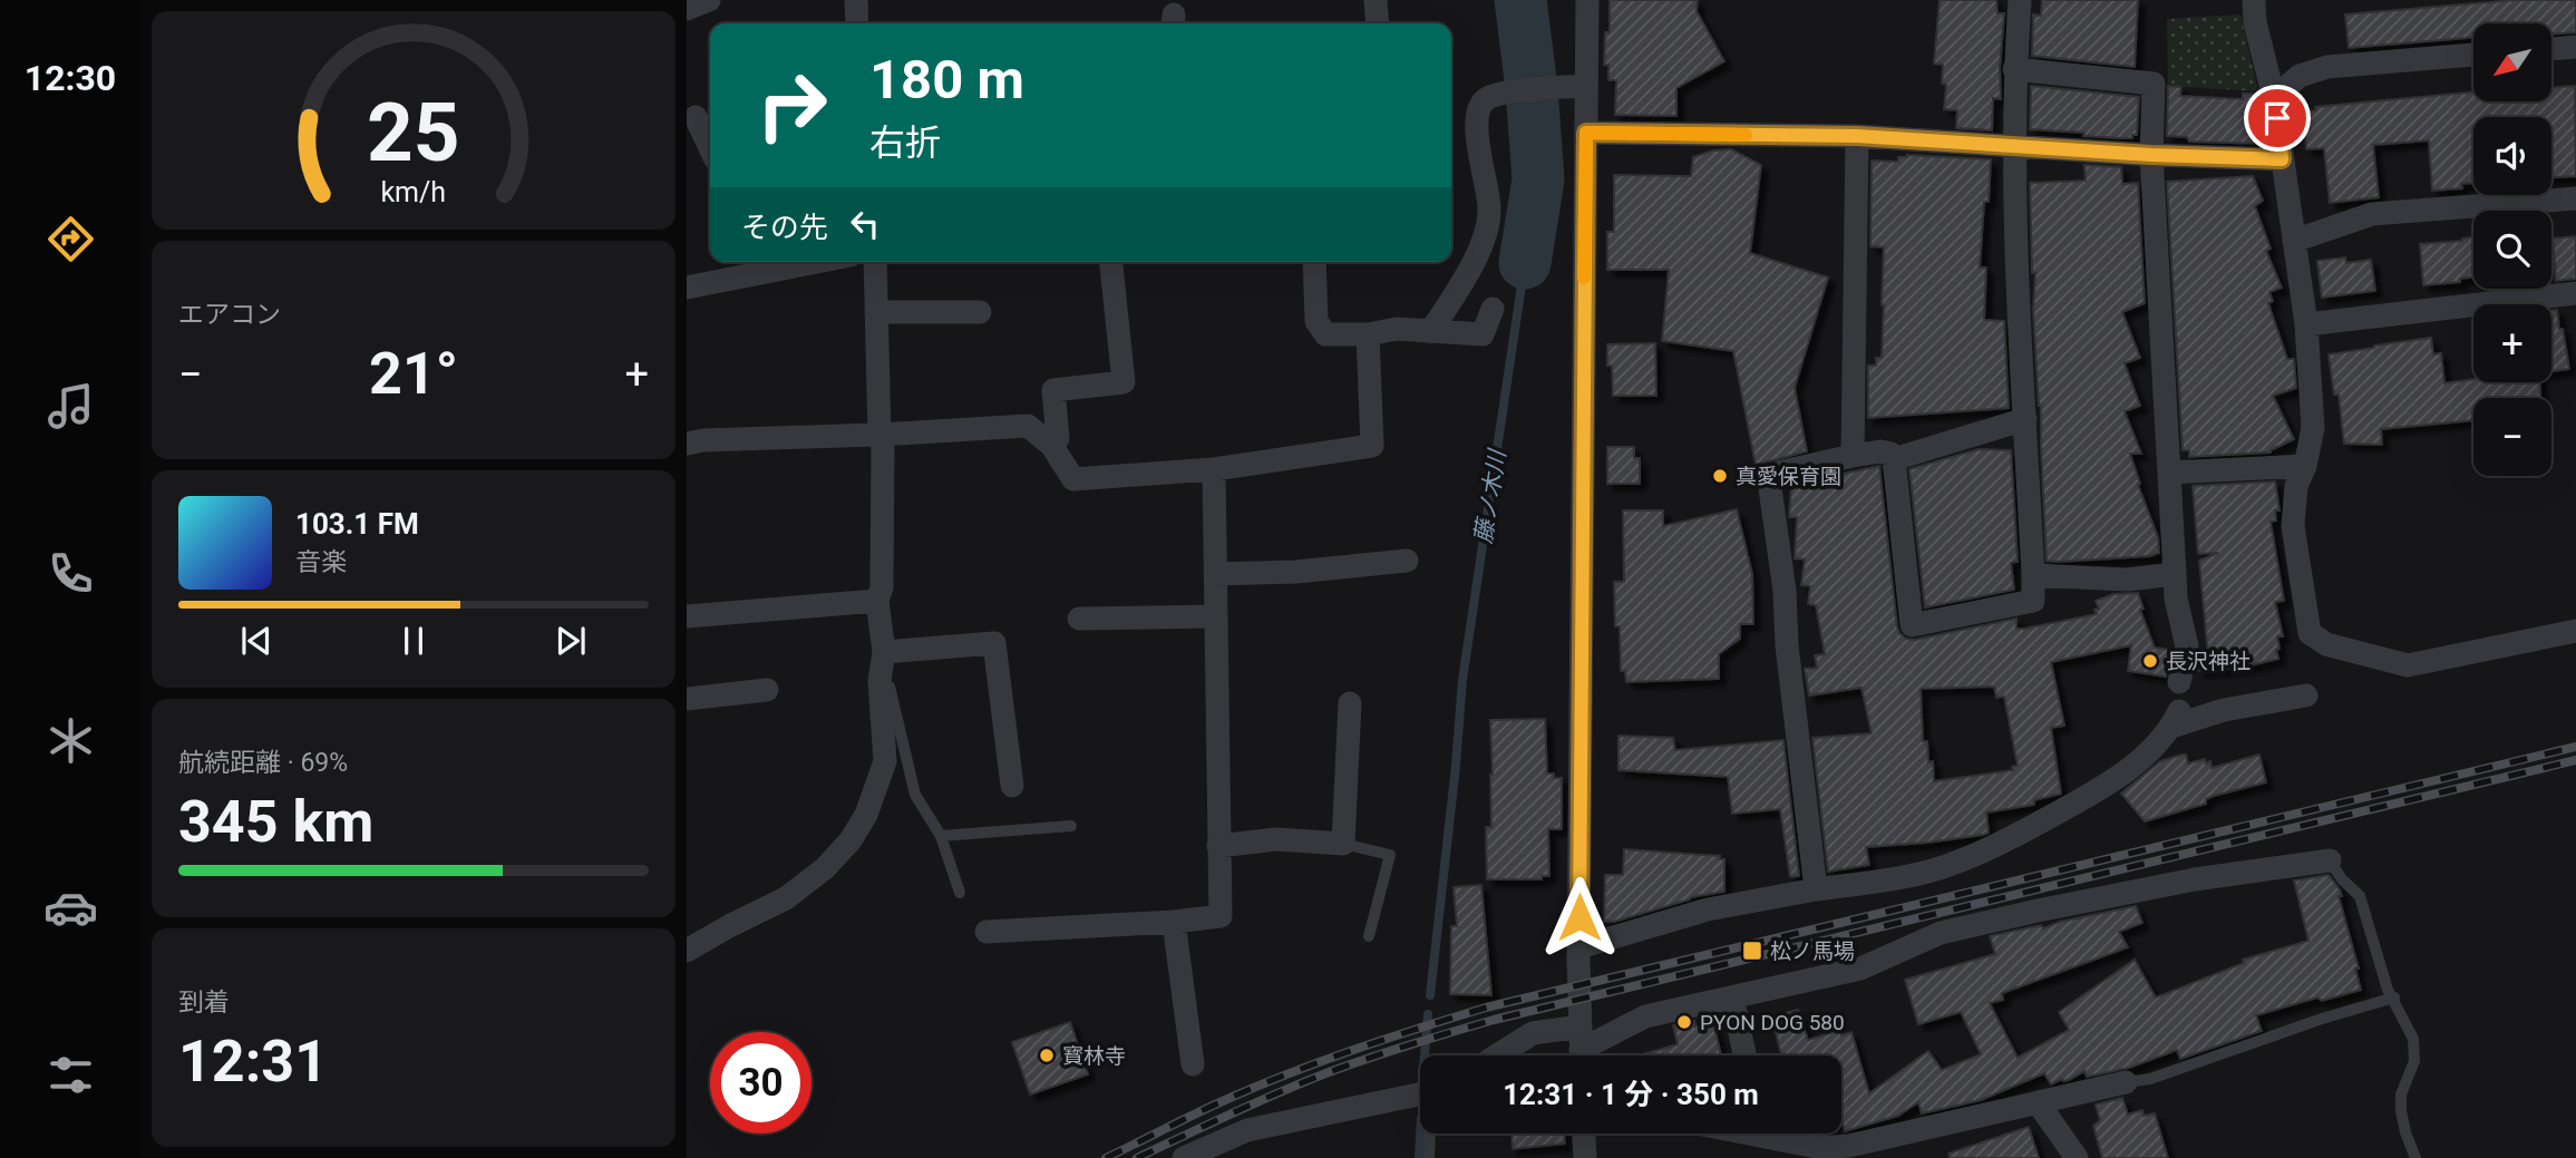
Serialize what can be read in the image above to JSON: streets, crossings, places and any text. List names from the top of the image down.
{
  "water": ["藤ノ木川"],
  "places": {
    "other": [
      "真愛保育園",
      "長沢神社",
      "PYON DOG 580",
      "寳林寺"
    ],
    "transit": ["松ノ馬場"]
  },
  "north": "bottom left",
  "page": {
    "tabs": "12:30",
    "map_buttons": ["+", "−"],
    "turn": ["180 m", "右折"],
    "then": "その先",
    "tile": [
      "エアコン",
      ["航続距離 · 69%", "345 km"],
      ["到着", "12:31"]
    ],
    "heat": ["−", "21°", "+"],
    "song": ["103.1 FM", "音楽"],
    "limit": "30",
    "trip": "12:31 · 1 分 · 350 m",
    "gauge": ["25", "km/h"]
  }
}
